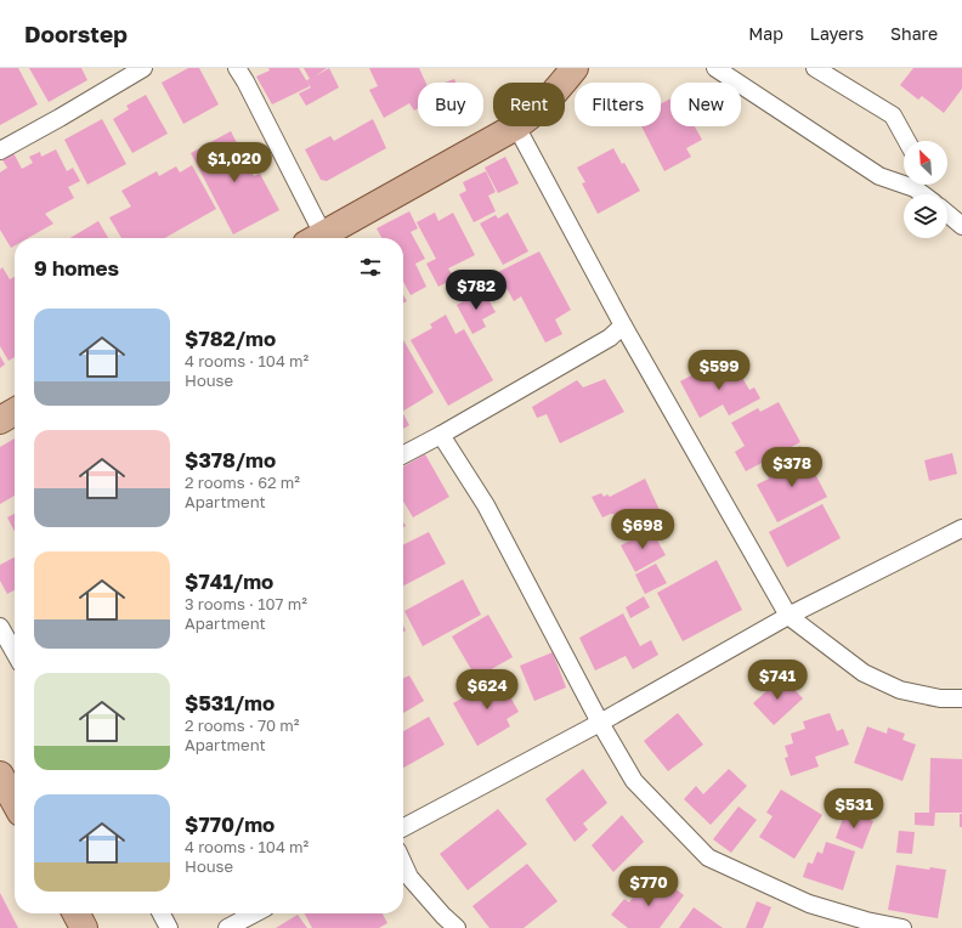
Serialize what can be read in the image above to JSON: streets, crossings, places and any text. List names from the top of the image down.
{
  "north": "top left",
  "page": {
    "header": "Doorstep",
    "nav": ["Map", "Layers", "Share"],
    "chip": [
      "Buy",
      "Rent",
      "Filters",
      "New"
    ],
    "price": [
      "$1,020",
      "$782",
      "$599",
      "$378",
      "$698",
      "$741",
      "$624",
      "$531",
      "$770"
    ],
    "heading": "9 homes",
    "list": [
      {
        "name": "$782/mo",
        "note": "4 rooms · 104 m² · House"
      },
      {
        "name": "$378/mo",
        "note": "2 rooms · 62 m² · Apartment"
      },
      {
        "name": "$741/mo",
        "note": "3 rooms · 107 m² · Apartment"
      },
      {
        "name": "$531/mo",
        "note": "2 rooms · 70 m² · Apartment"
      },
      {
        "name": "$770/mo",
        "note": "4 rooms · 104 m² · House"
      }
    ]
  }
}
